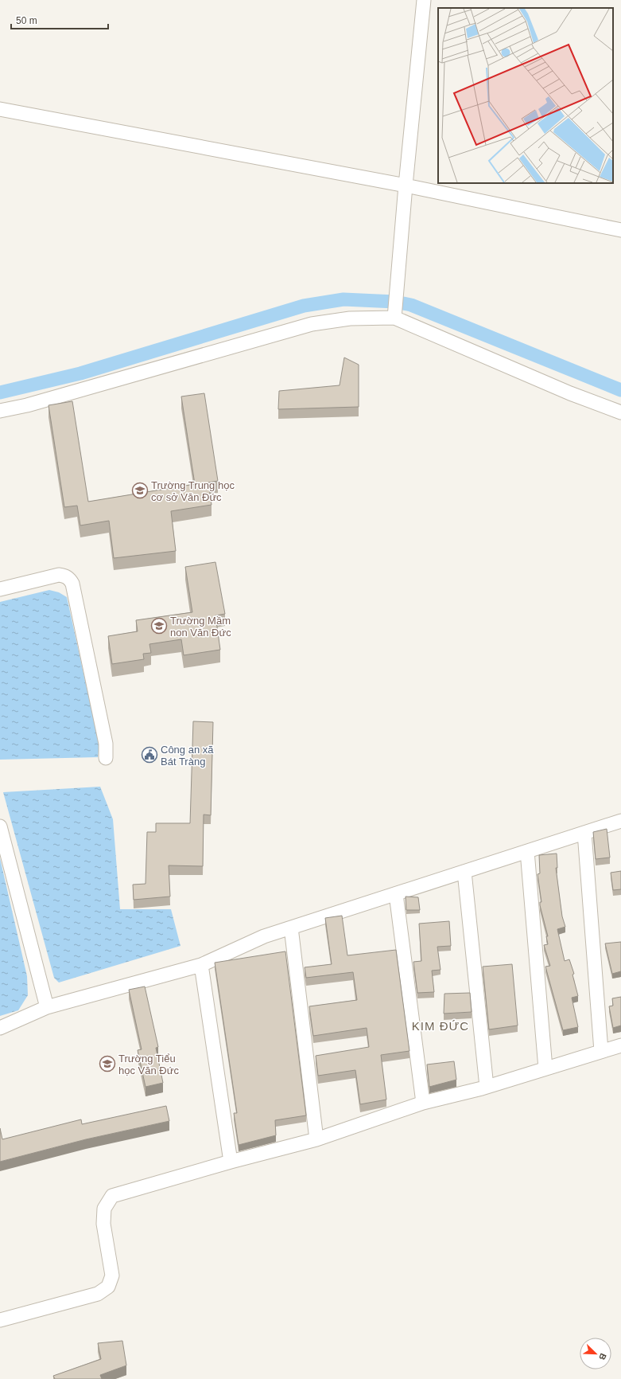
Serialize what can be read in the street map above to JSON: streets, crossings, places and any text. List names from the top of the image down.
{
  "districts": ["KIM ĐỨC"],
  "places": {
    "school or university": ["Trường Trung học cơ sở Văn Đức", "Trường Mầm non Văn Đức", "Trường Tiểu học Văn Đức"],
    "public building": ["Công an xã Bát Tràng"]
  },
  "scale_bar": "50 m",
  "north": "bottom right"
}
